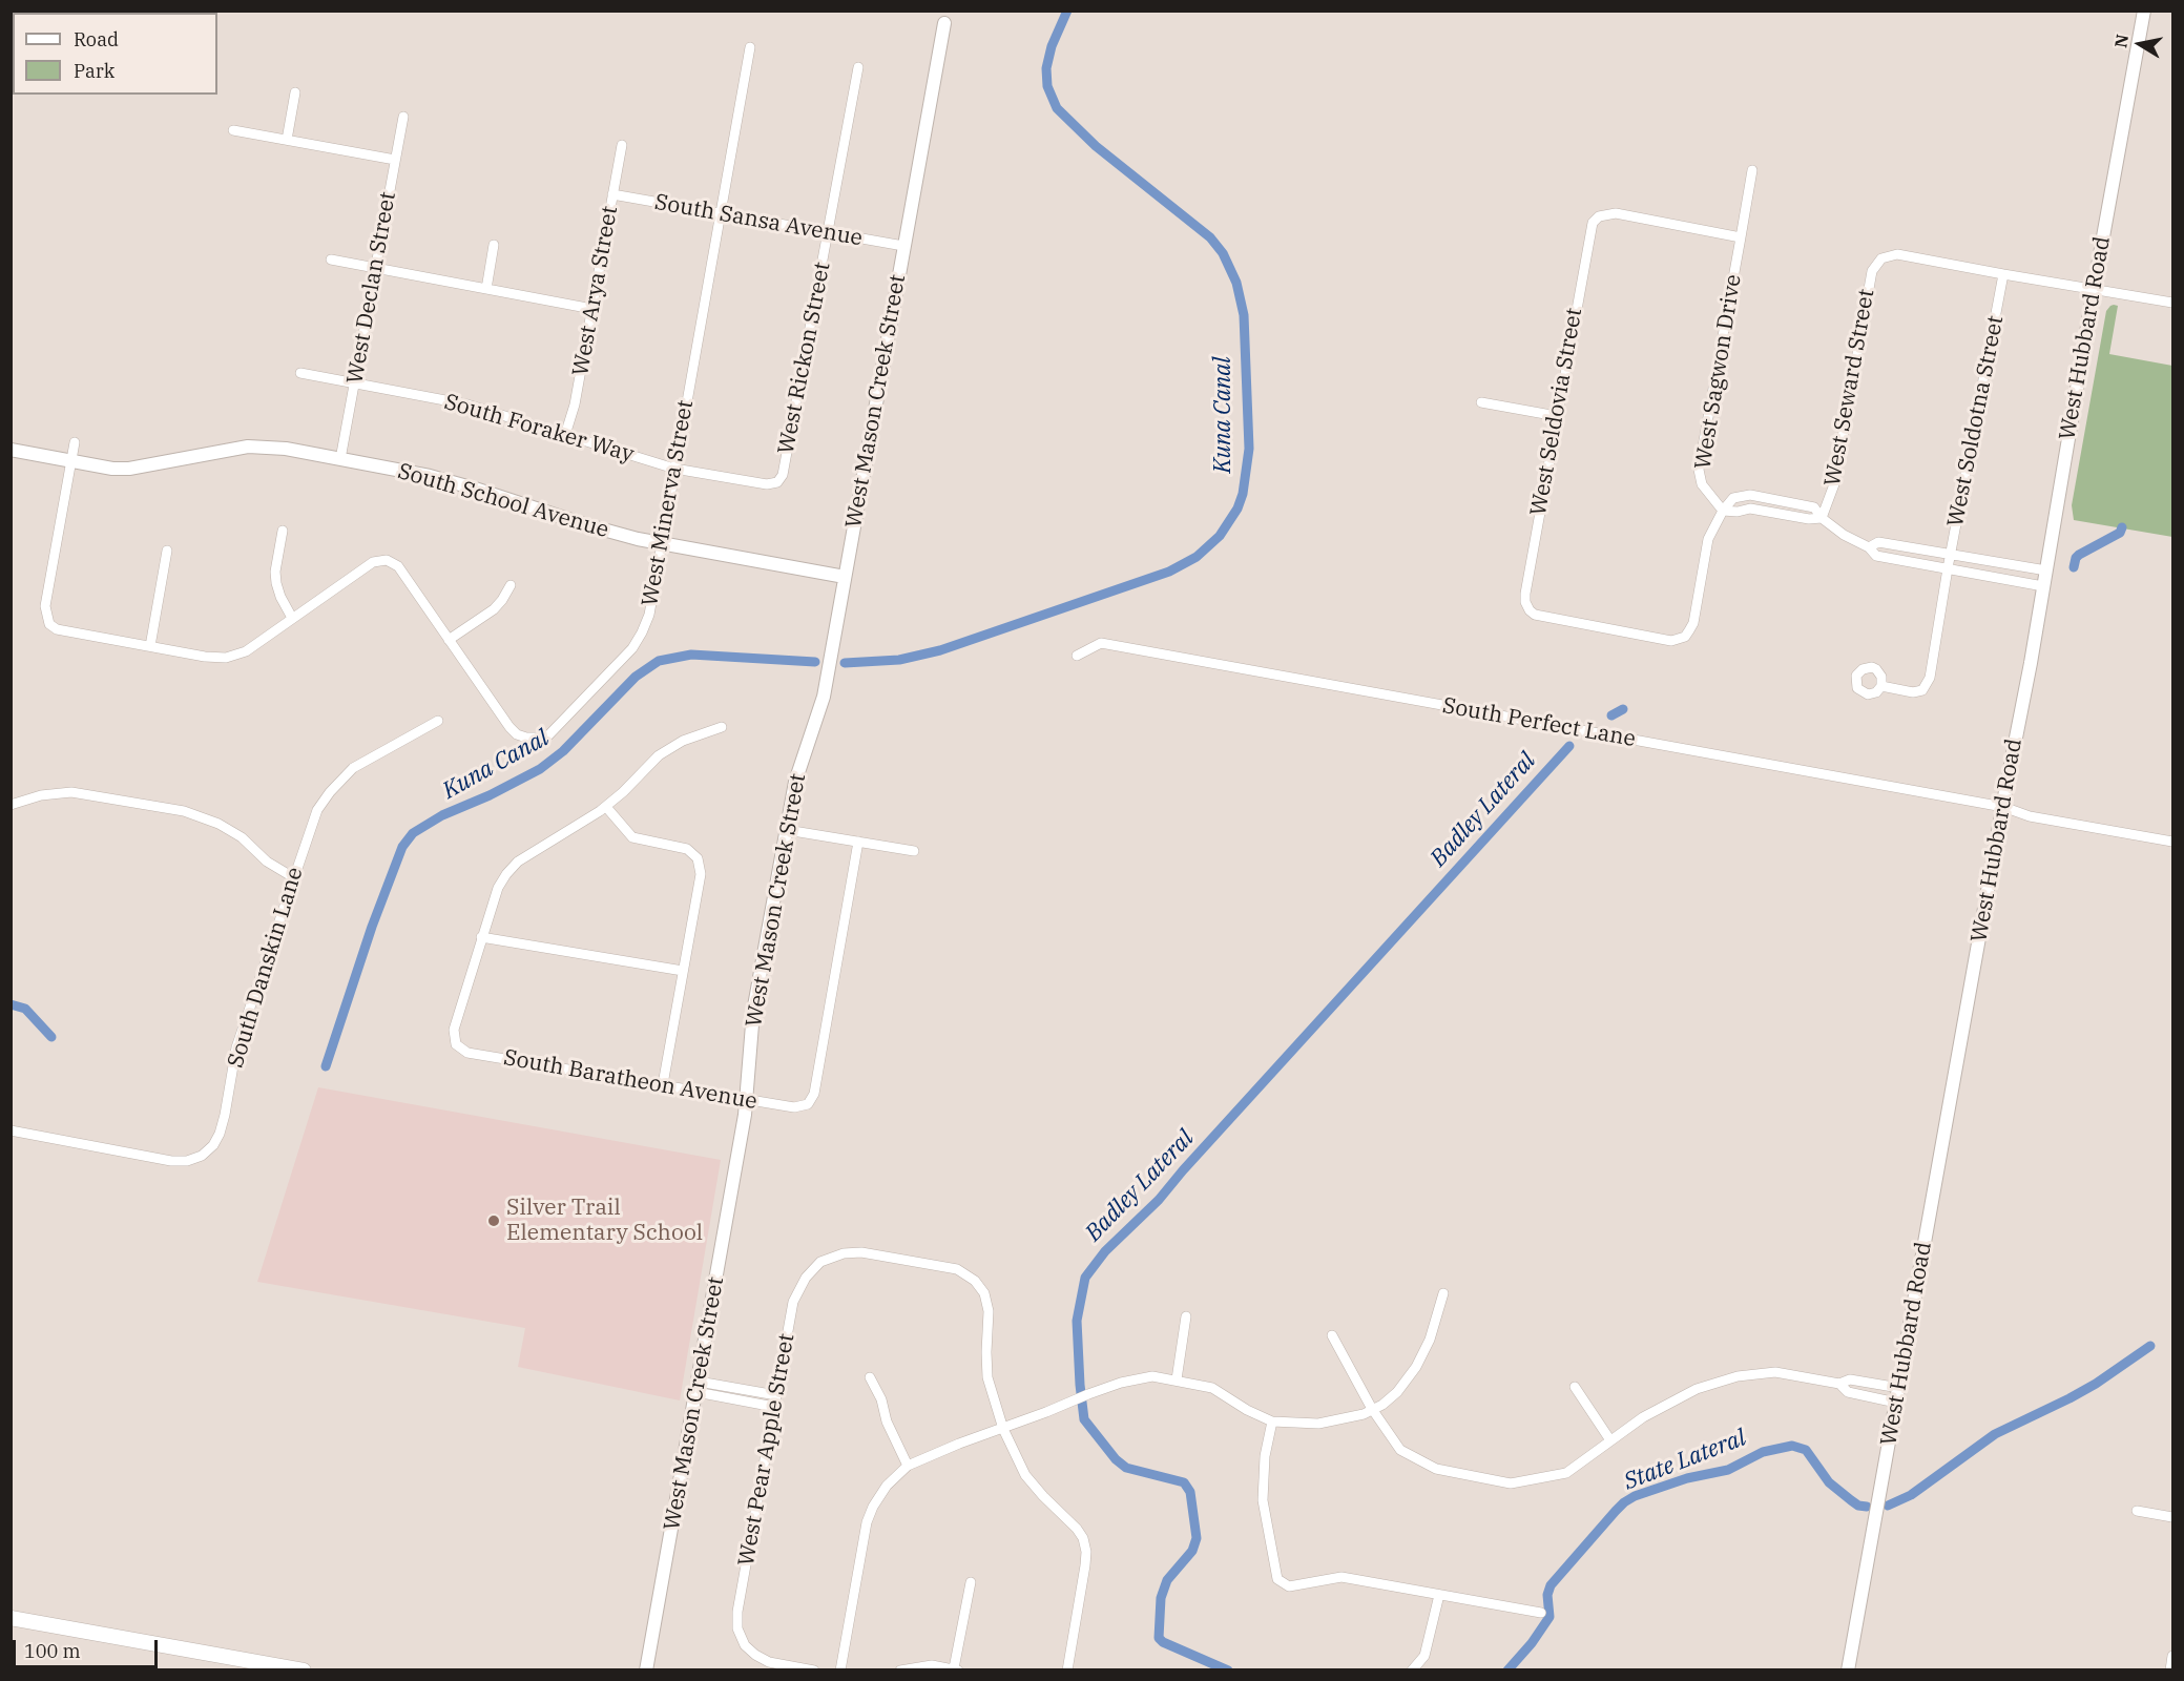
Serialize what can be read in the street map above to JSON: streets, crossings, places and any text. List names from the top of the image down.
{
  "streets": {
    "street": [
      "South Sansa Avenue",
      "West Declan Street",
      "West Arya Street",
      "West Hubbard Road",
      "West Rickon Street",
      "West Sagwon Drive",
      "West Seward Street",
      "West Mason Creek Street",
      "West Seldovia Street",
      "West Soldotna Street",
      "South Foraker Way",
      "South School Avenue",
      "West Minerva Street",
      "South Perfect Lane",
      "South Danskin Lane",
      "South Baratheon Avenue",
      "West Pear Apple Street"
    ]
  },
  "crossings": [
    ["South Sansa Avenue", "West Arya Street"],
    ["South Sansa Avenue", "West Rickon Street"],
    ["South Sansa Avenue", "West Mason Creek Street"],
    ["South Sansa Avenue", "West Minerva Street"],
    ["West Declan Street", "South Foraker Way"],
    ["West Declan Street", "South School Avenue"],
    ["West Arya Street", "South Foraker Way"],
    ["West Hubbard Road", "South Perfect Lane"],
    ["West Rickon Street", "South Foraker Way"],
    ["West Sagwon Drive", "West Seldovia Street"],
    ["West Seward Street", "West Soldotna Street"],
    ["West Mason Creek Street", "South School Avenue"],
    ["West Mason Creek Street", "South Baratheon Avenue"],
    ["South Foraker Way", "West Minerva Street"],
    ["South School Avenue", "West Minerva Street"]
  ],
  "water": ["Kuna Canal", "Badley Lateral", "State Lateral"],
  "places": ["Silver Trail Elementary School"],
  "legend": ["Road", "Park"],
  "scale_bar": "100 m",
  "north": "left"
}
